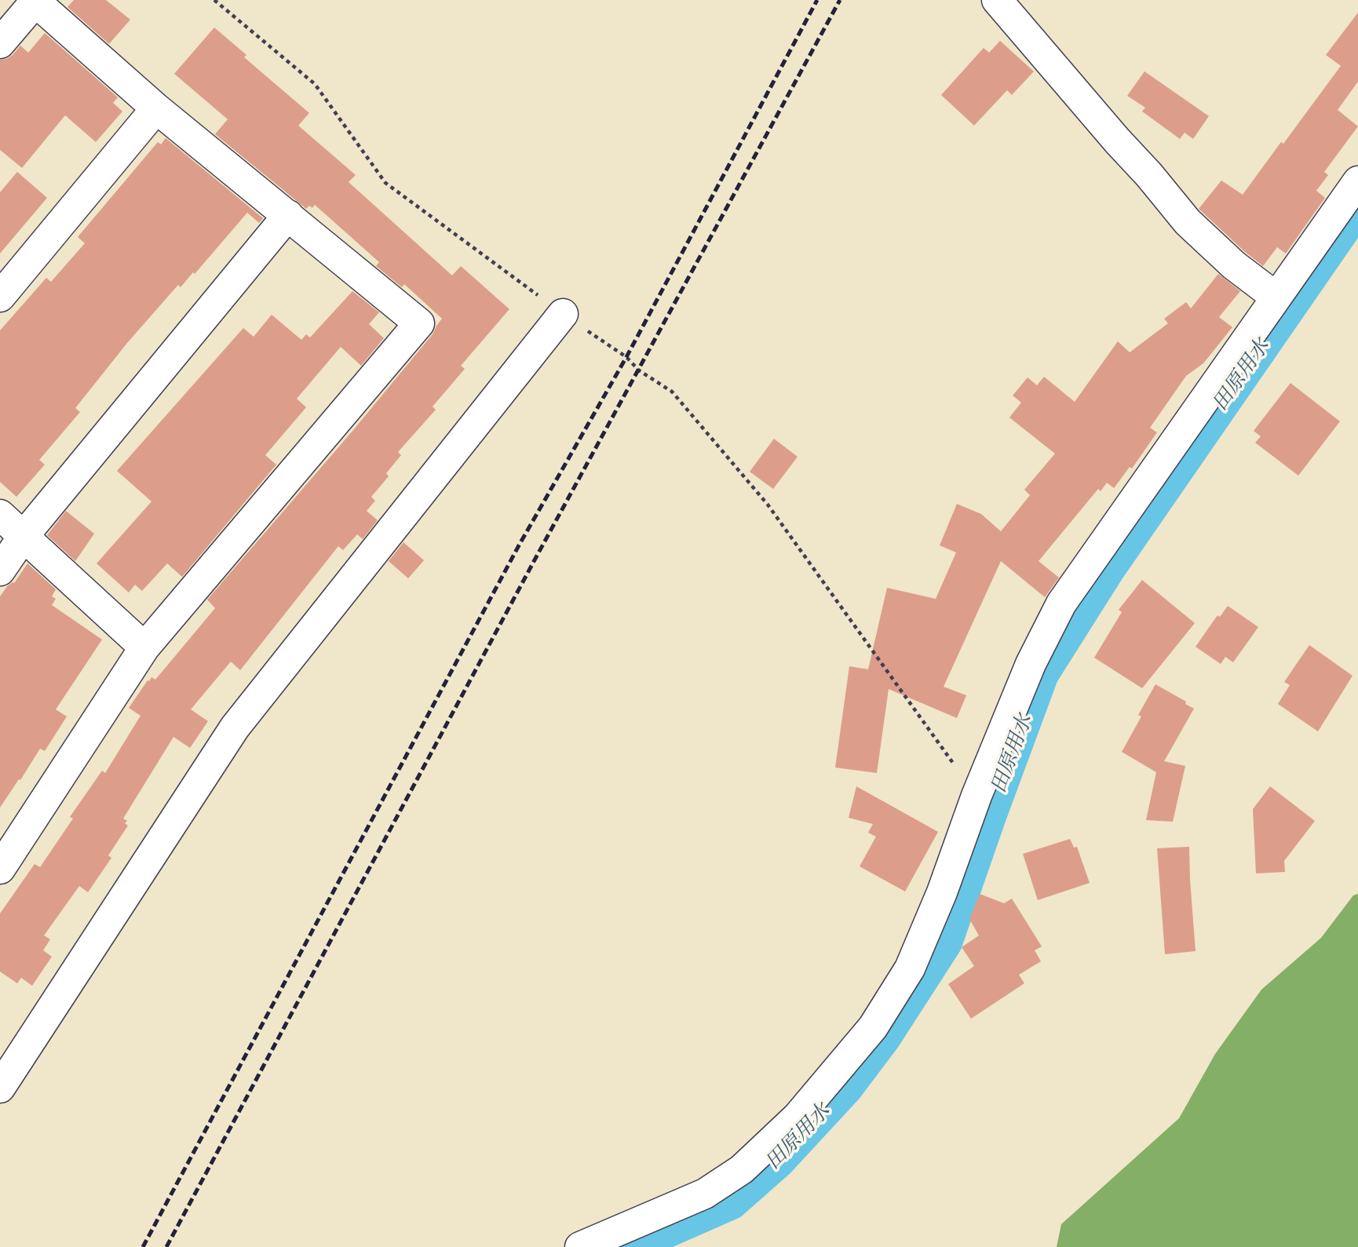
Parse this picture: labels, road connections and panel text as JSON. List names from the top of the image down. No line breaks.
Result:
{"water":["田原用水"]}
